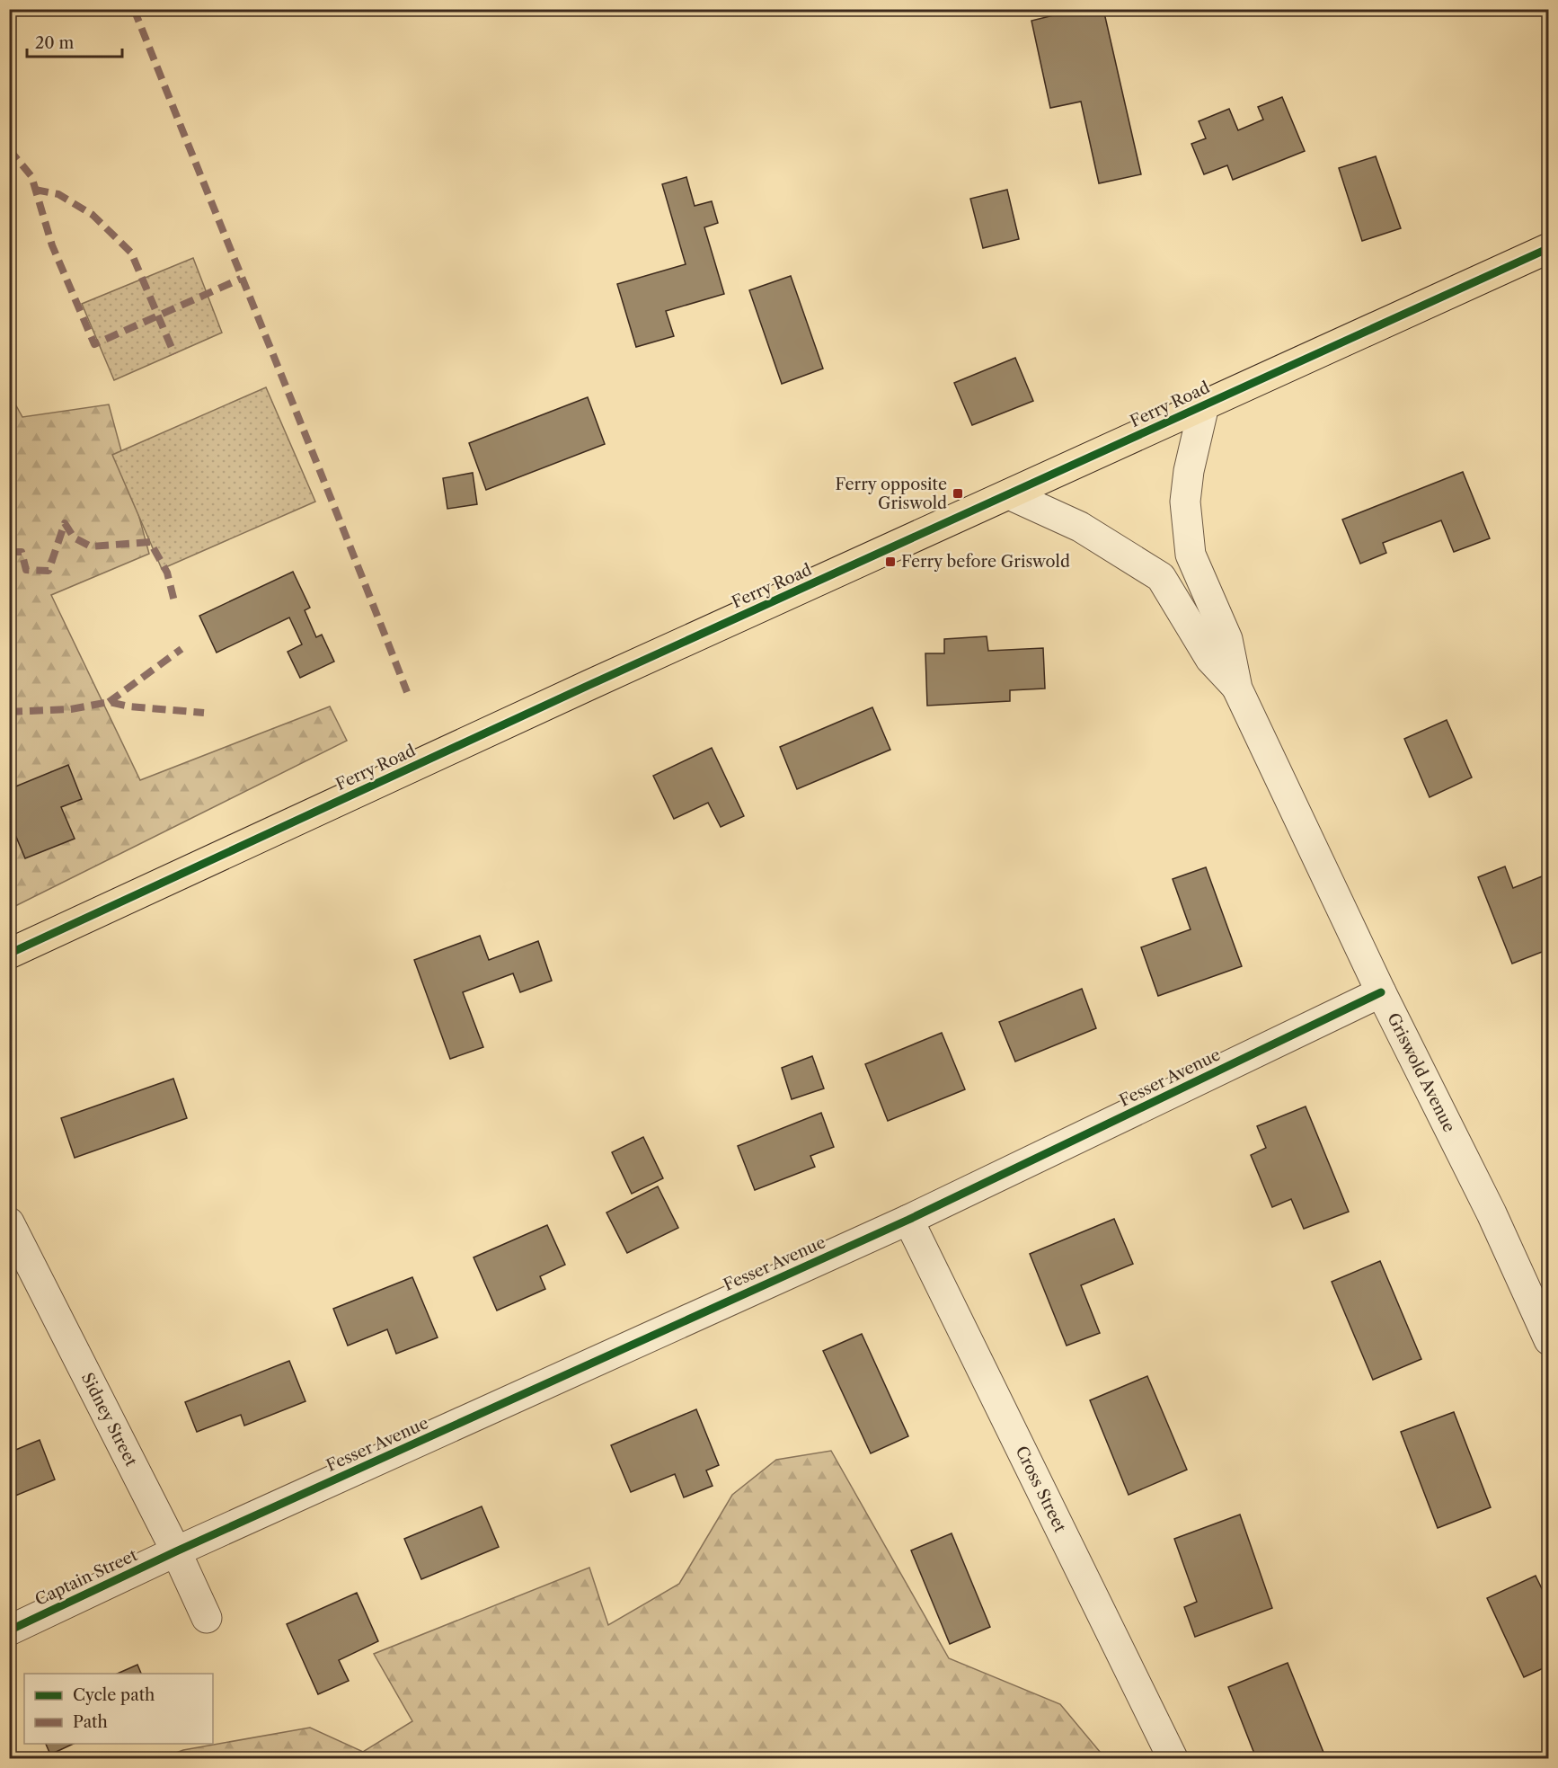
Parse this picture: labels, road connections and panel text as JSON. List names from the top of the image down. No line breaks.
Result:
{"streets":{"main road":["Ferry Road"],"street":["Griswold Avenue","Fesser Avenue","Sidney Street","Cross Street","Captain Street"]},"crossings":[["Griswold Avenue","Fesser Avenue"],["Fesser Avenue","Sidney Street"],["Fesser Avenue","Cross Street"],["Fesser Avenue","Captain Street"],["Sidney Street","Captain Street"]],"places":{"transit":["Ferry opposite Griswold","Ferry before Griswold"]},"legend":["Cycle path","Path"],"scale_bar":"20 m"}
